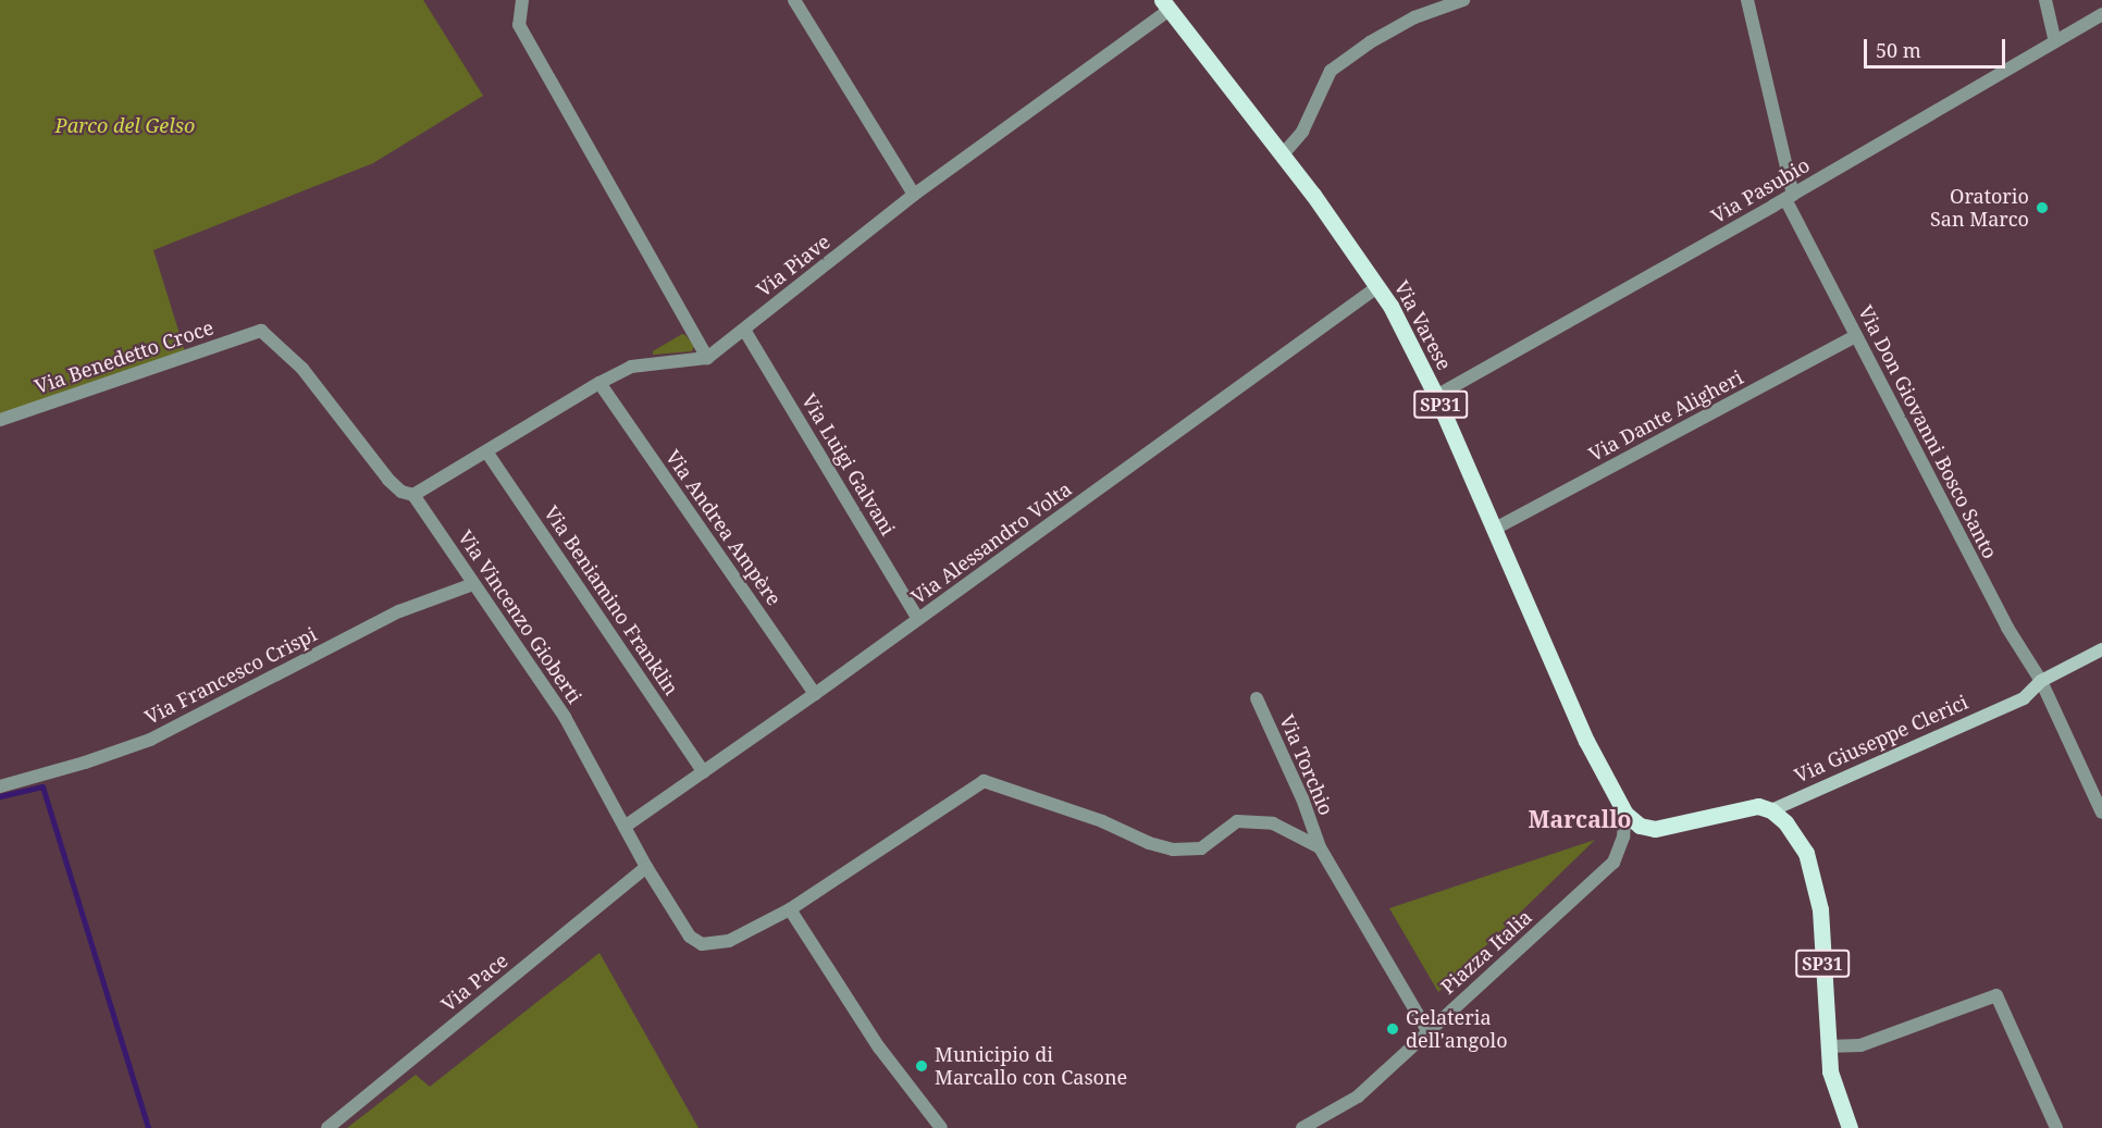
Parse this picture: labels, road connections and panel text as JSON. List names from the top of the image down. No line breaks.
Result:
{"streets":{"main road":["Via Varese","SP31","Via Giuseppe Clerici"],"street":["Via Pasubio","Via Piave","Via Benedetto Croce","Via Dante Aligheri","Via Don Giovanni Bosco Santo","Via Luigi Galvani","Via Andrea Ampère","Via Alessandro Volta","Via Beniamino Franklin","Via Vincenzo Gioberti","Via Francesco Crispi","Via Torchio","Piazza Italia","Via Pace"]},"crossings":[["Via Pasubio","Via Varese"],["Via Pasubio","Via Don Giovanni Bosco Santo"],["Via Piave","Via Varese"],["Via Piave","Via Luigi Galvani"],["Via Varese","Via Dante Aligheri"],["Via Varese","Via Alessandro Volta"],["Via Varese","Via Giuseppe Clerici"],["Via Varese","Piazza Italia"],["Via Benedetto Croce","Via Vincenzo Gioberti"],["SP31","Via Giuseppe Clerici"],["Via Dante Aligheri","Via Don Giovanni Bosco Santo"],["Via Don Giovanni Bosco Santo","Via Giuseppe Clerici"],["Via Luigi Galvani","Via Alessandro Volta"],["Via Andrea Ampère","Via Alessandro Volta"],["Via Alessandro Volta","Via Beniamino Franklin"],["Via Alessandro Volta","Via Vincenzo Gioberti"],["Via Vincenzo Gioberti","Via Francesco Crispi"],["Via Vincenzo Gioberti","Via Pace"],["Via Giuseppe Clerici","Piazza Italia"]],"districts":["Marcallo"],"parks":["Parco del Gelso"],"places":["Oratorio San Marco","Gelateria dell'angolo","Municipio di Marcallo con Casone"],"scale_bar":"50 m"}
